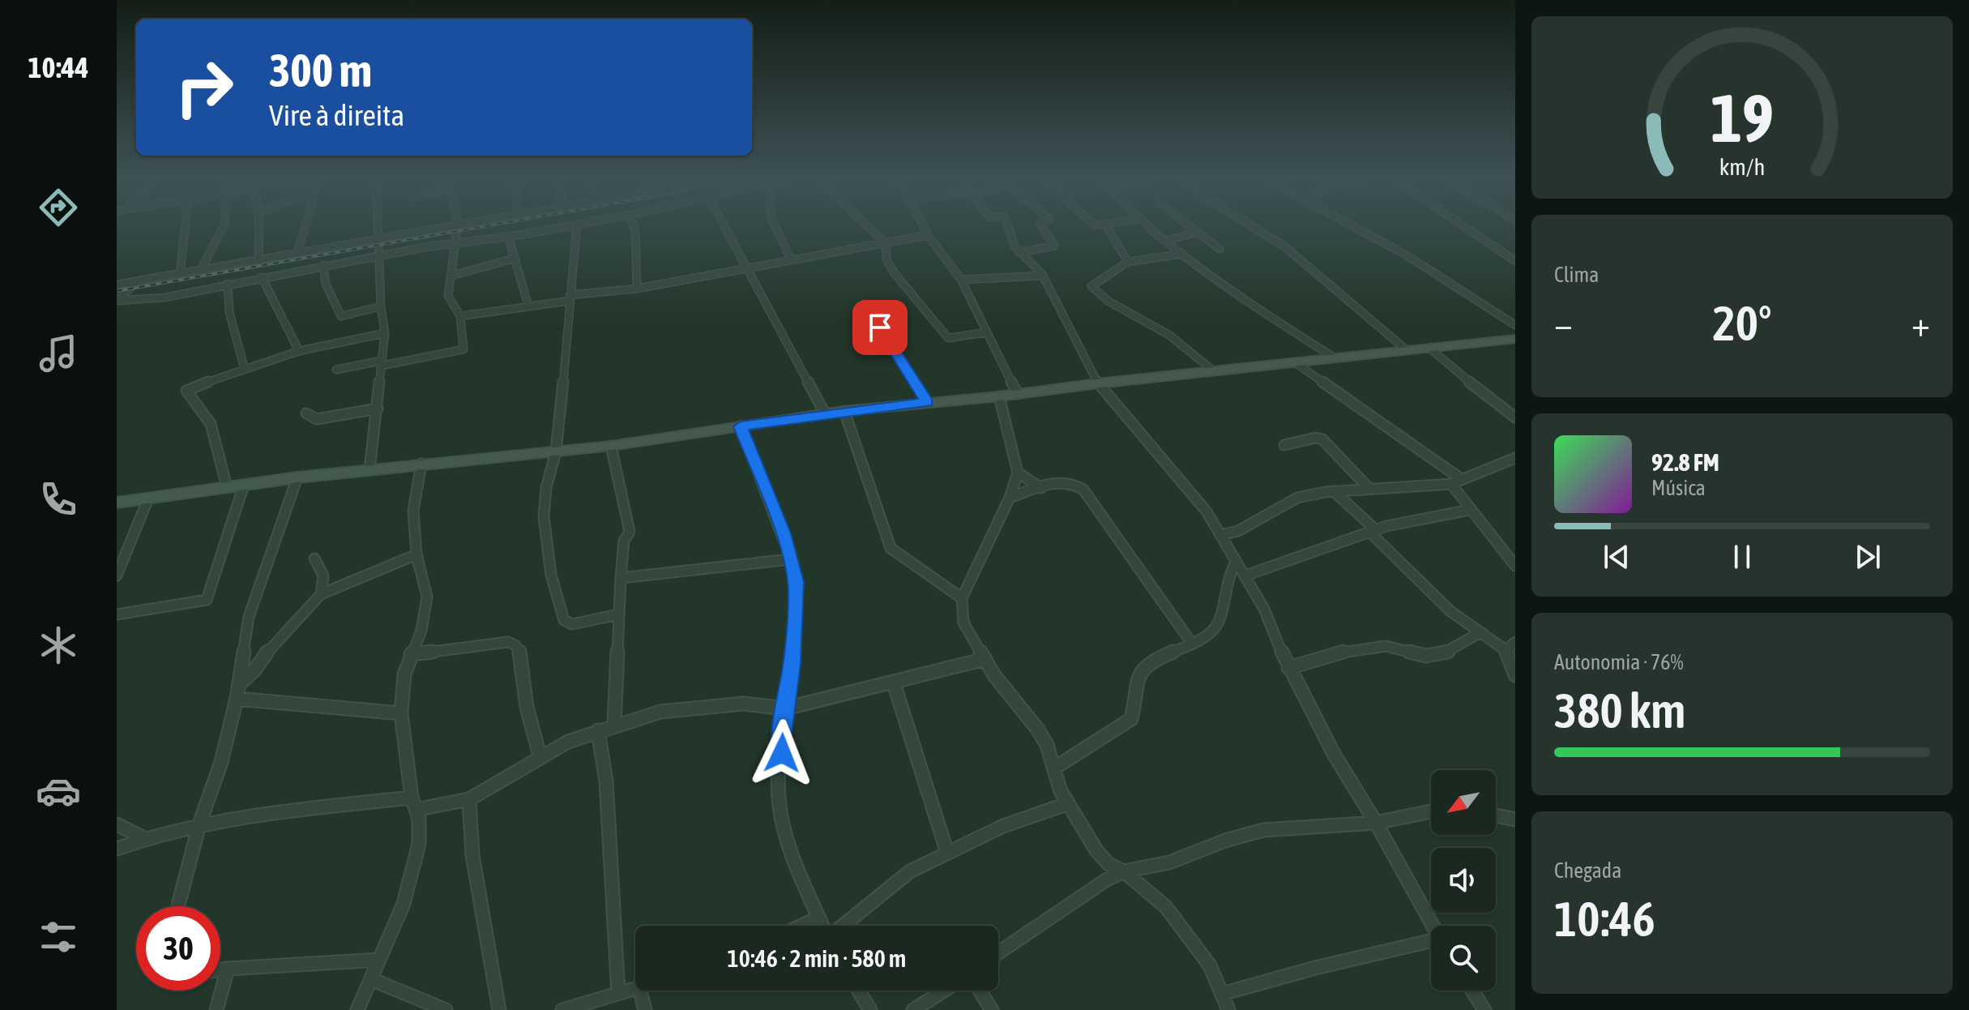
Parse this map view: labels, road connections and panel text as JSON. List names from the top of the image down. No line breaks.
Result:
{"north":"bottom left","page":{"tabs":"10:44","turn":["300 m","Vire à direita"],"tile":["Clima",["Autonomia · 76%","380 km"],["Chegada","10:46"]],"heat":["−","20°","+"],"song":["92.8 FM","Música"],"limit":"30","trip":"10:46 · 2 min · 580 m","gauge":["19","km/h"]}}
